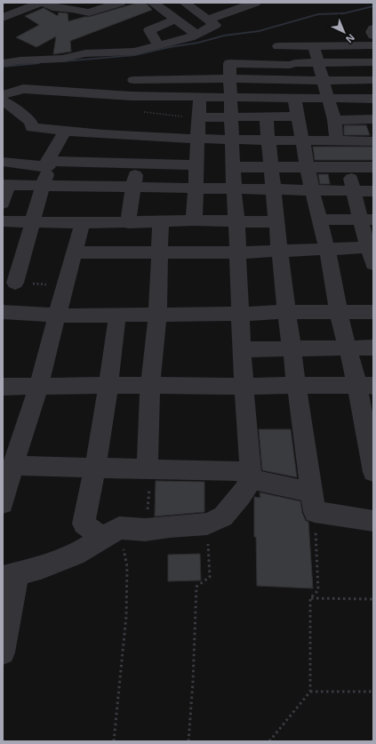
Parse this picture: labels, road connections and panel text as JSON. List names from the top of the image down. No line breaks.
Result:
{"north":"bottom right"}
